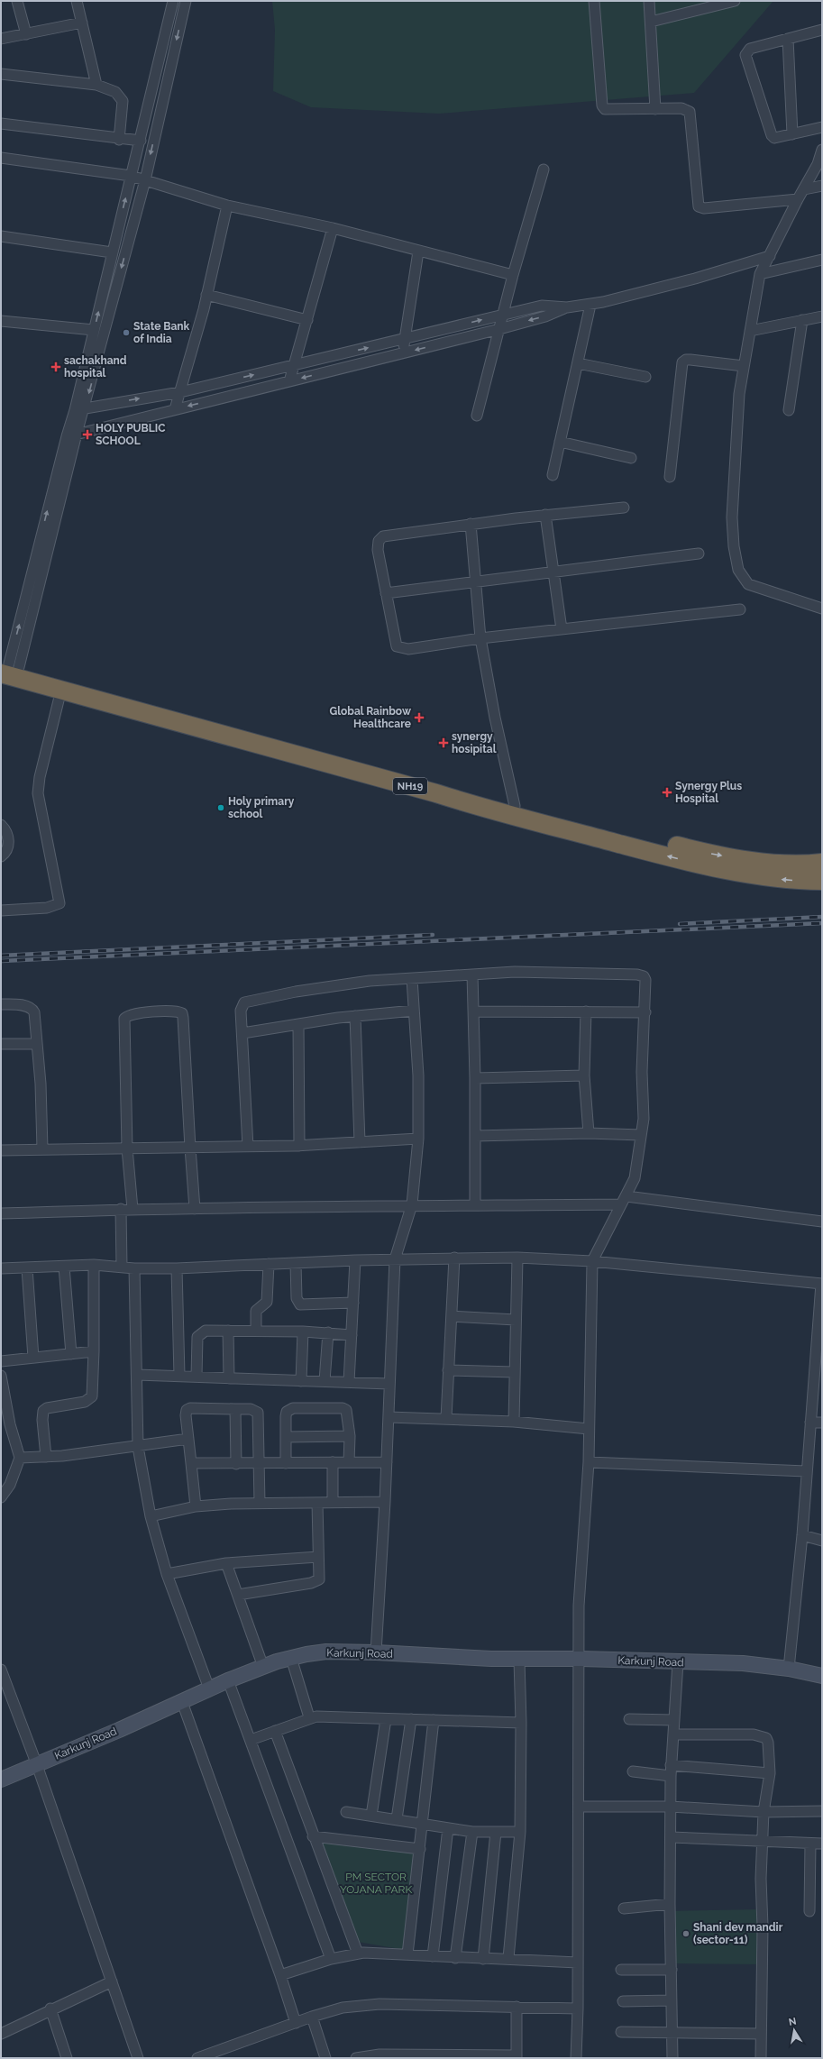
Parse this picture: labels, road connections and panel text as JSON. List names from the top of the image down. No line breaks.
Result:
{"streets":{"highway":["NH19"],"street":["Karkunj Road"]},"parks":["PM SECTOR YOJANA PARK"],"places":{"other":["State Bank of India","Holy primary school","Shani dev mandir (sector-11)"],"health":["sachakhand hospital","HOLY PUBLIC SCHOOL","Global Rainbow Healthcare","synergy hosipital","Synergy Plus Hospital"]},"north":"top"}
